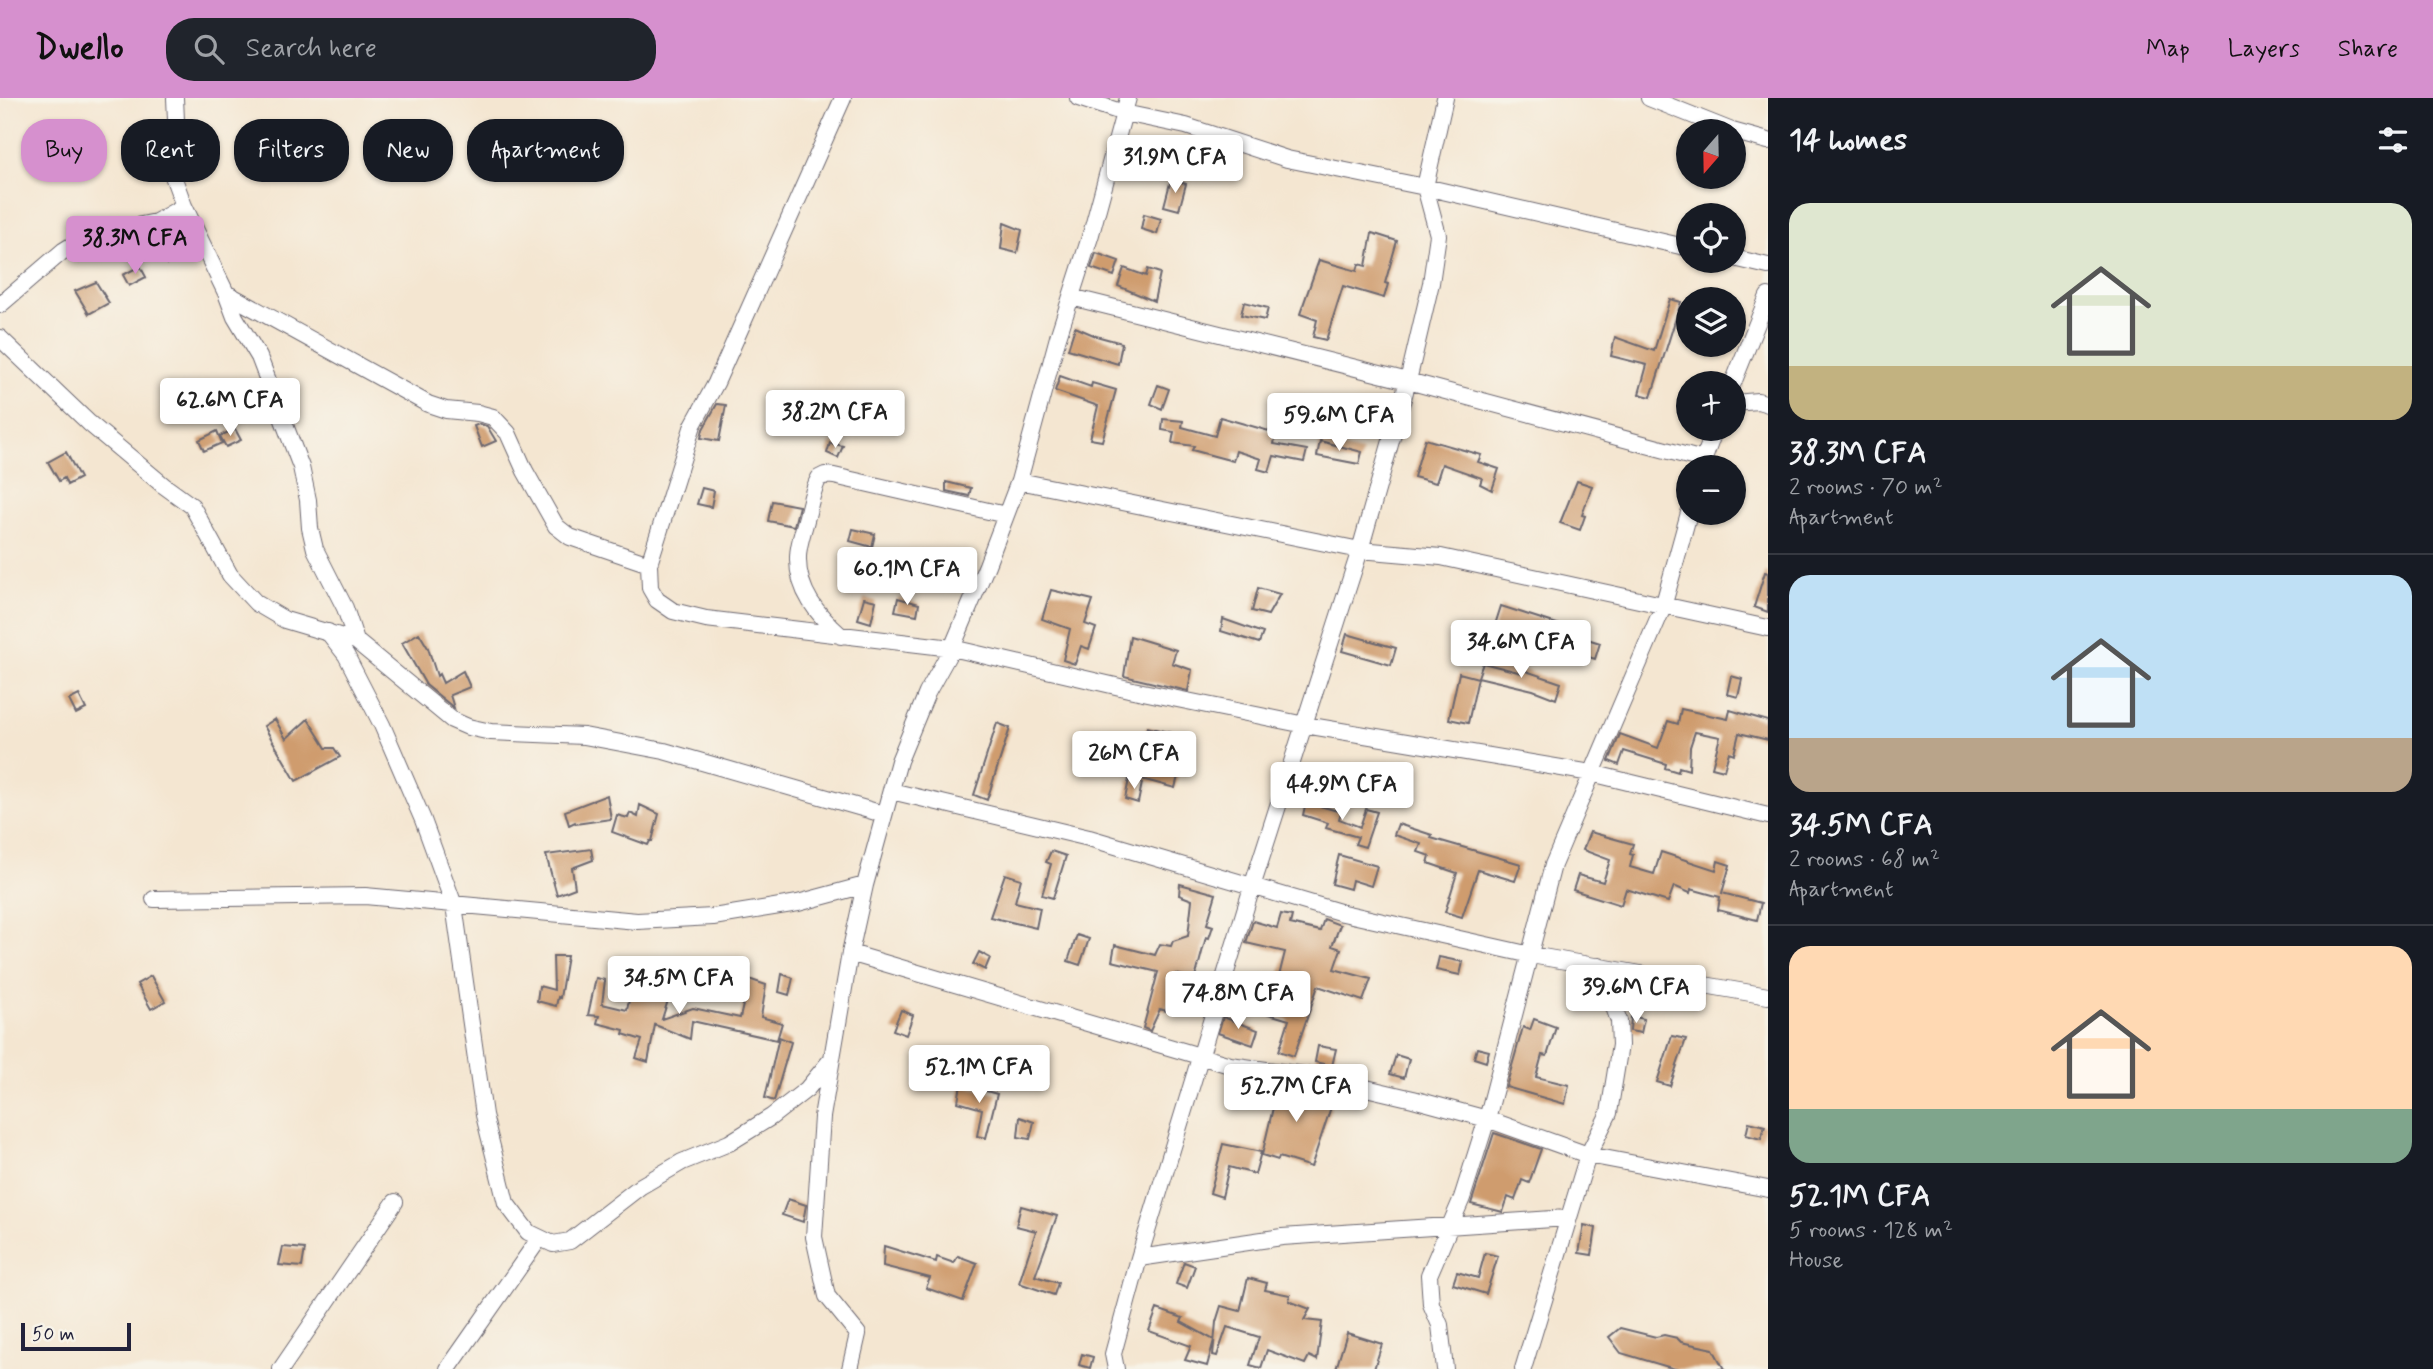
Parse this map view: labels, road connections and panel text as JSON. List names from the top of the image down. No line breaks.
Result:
{"scale_bar":"50 m","north":"bottom","page":{"header":"Dwello","search":"Search here","nav":["Map","Layers","Share"],"heading":"14 homes","map_buttons":["+","−"],"chip":["Buy","Rent","Filters","New","Apartment"],"price":["31.9M CFA","38.3M CFA","62.6M CFA","38.2M CFA","59.6M CFA","60.1M CFA","34.6M CFA","26M CFA","44.9M CFA","34.5M CFA","39.6M CFA","74.8M CFA","52.1M CFA","52.7M CFA"],"list":[{"name":"38.3M CFA","note":"2 rooms · 70 m² · Apartment"},{"name":"34.5M CFA","note":"2 rooms · 68 m² · Apartment"},{"name":"52.1M CFA","note":"5 rooms · 128 m² · House"}],"scale":"50 m"}}
